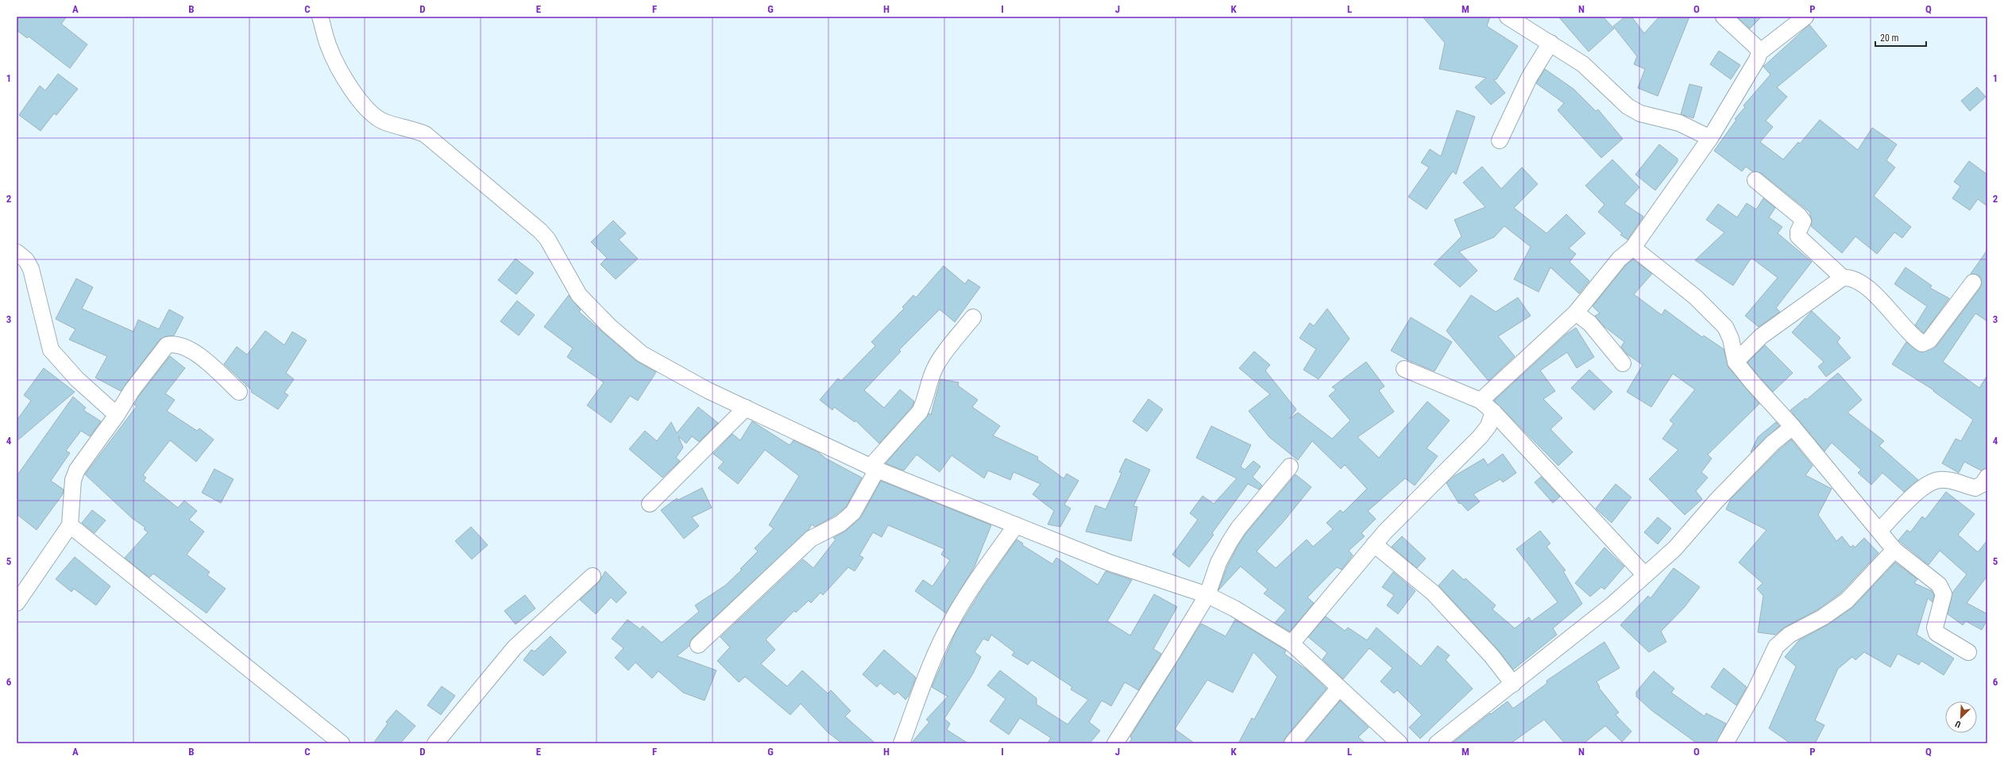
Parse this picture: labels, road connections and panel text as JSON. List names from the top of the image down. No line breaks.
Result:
{"scale_bar":"20 m","north":"bottom left","grid":{"columns":["A","B","C","D","E","F","G","H","I","J","K","L","M","N","O","P","Q"],"rows":["1","2","3","4","5","6"]}}
